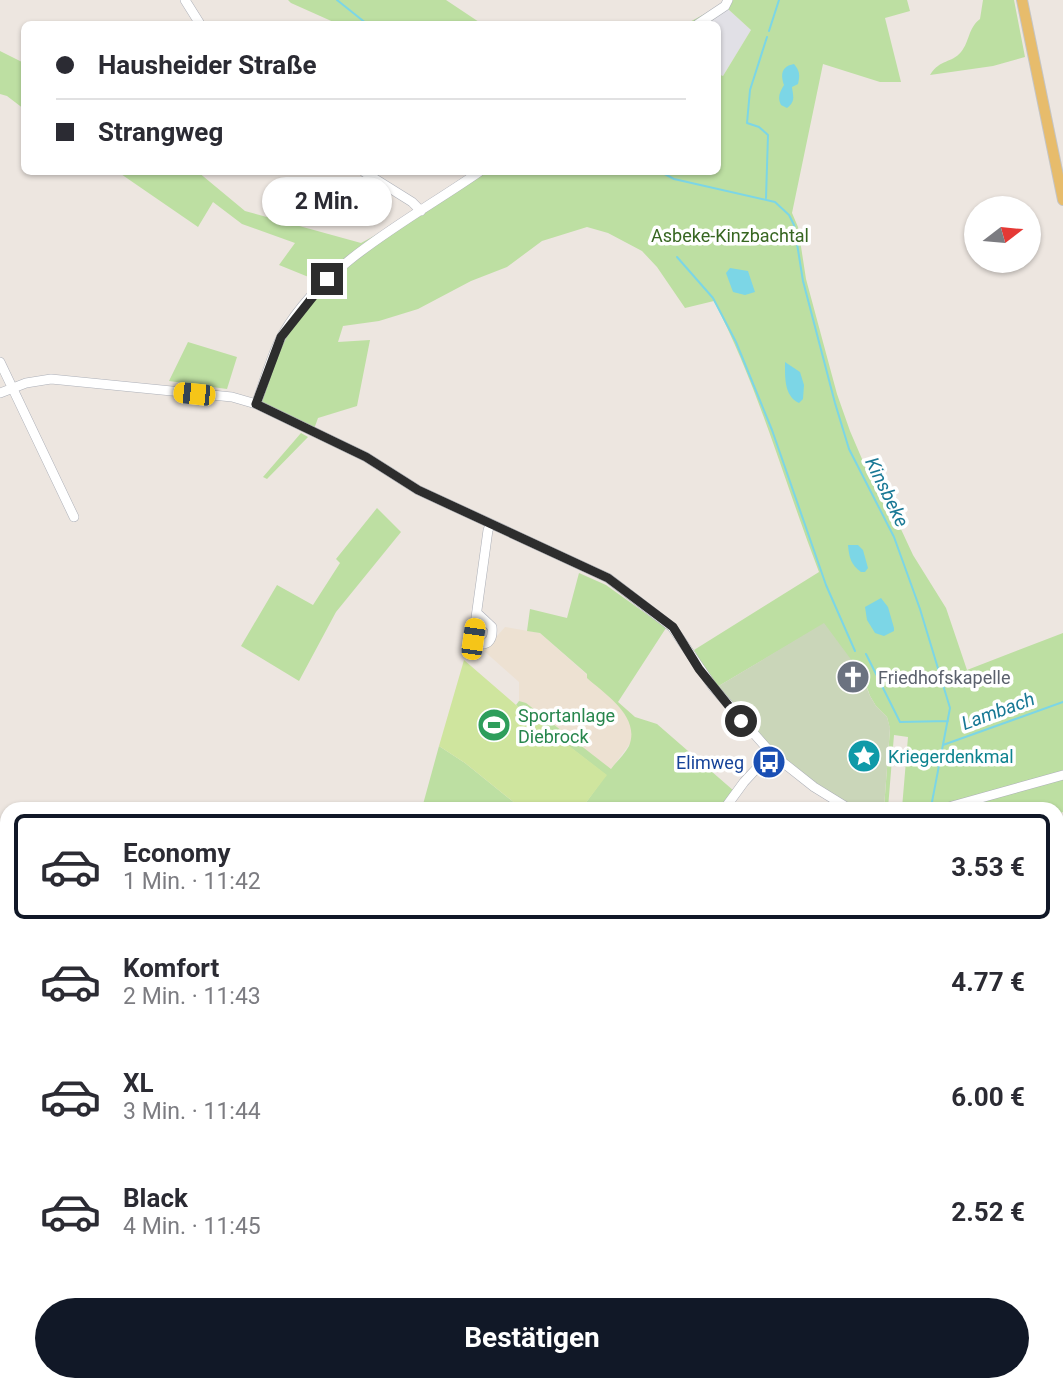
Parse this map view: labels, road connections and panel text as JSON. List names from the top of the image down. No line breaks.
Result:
{"water":["Kinsbeke","Lambach"],"parks":["Asbeke-Kinzbachtal"],"places":{"church":["Friedhofskapelle"],"sports":["Sportanlage Diebrock"],"place":["Kriegerdenkmal"],"bus stop":["Elimweg"]},"north":"right","page":{"banner":["Hausheider Straße","Strangweg"],"bubble":"2 Min.","list":[{"name":"Economy","note":"1 Min. · 11:42","value":"3.53 €"},{"name":"Komfort","note":"2 Min. · 11:43","value":"4.77 €"},{"name":"XL","note":"3 Min. · 11:44","value":"6.00 €"},{"name":"Black","note":"4 Min. · 11:45","value":"2.52 €"}],"buttons":"Bestätigen"}}
